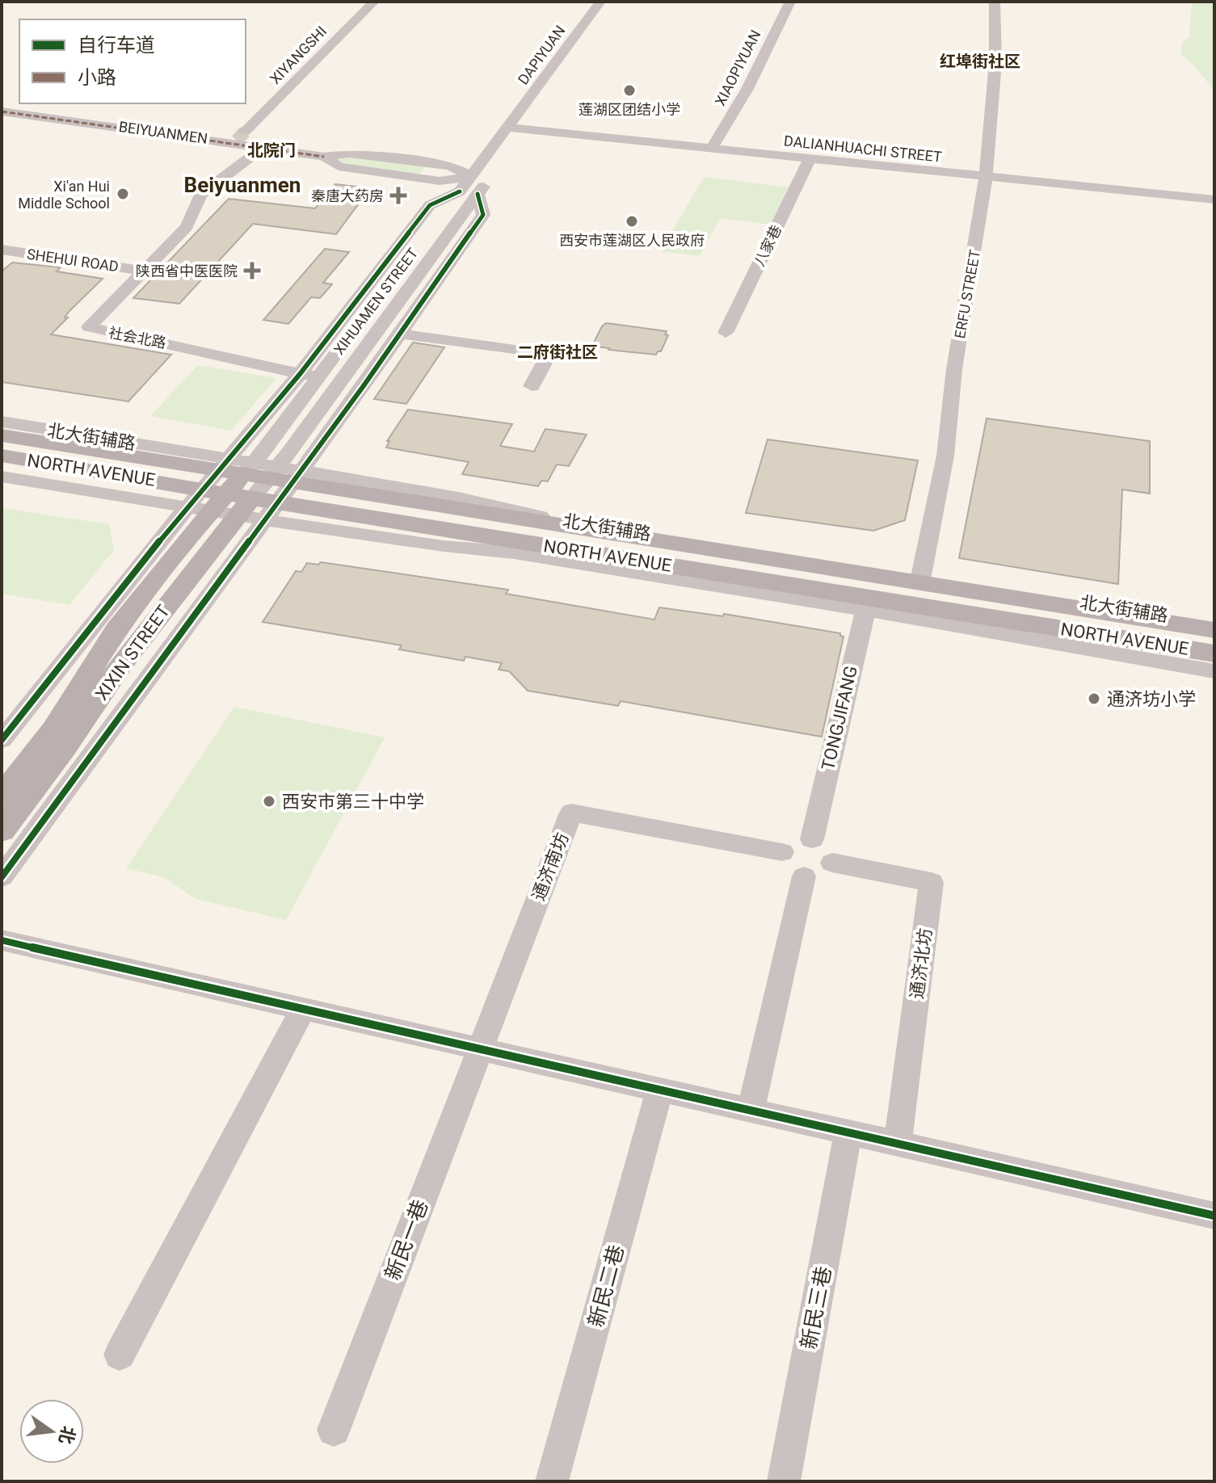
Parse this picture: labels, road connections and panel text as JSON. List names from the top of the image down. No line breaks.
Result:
{"streets":{"main road":["NORTH AVENUE","XIXIN STREET"],"street":["XIYANGSHI","DAPIYUAN","XIAOPIYUAN","BEIYUANMEN","DALIANHUACHI STREET","八家巷","SHEHUI ROAD","ERFU STREET","XIHUAMEN STREET","社会北路","北大街辅路","TONGJIFANG","通济南坊","通济北坊","新民一巷","新民二巷","新民三巷"]},"crossings":[["XIYANGSHI","BEIYUANMEN"],["DAPIYUAN","DALIANHUACHI STREET"],["DAPIYUAN","XIHUAMEN STREET"],["XIAOPIYUAN","DALIANHUACHI STREET"],["BEIYUANMEN","XIHUAMEN STREET"],["BEIYUANMEN","社会北路"],["DALIANHUACHI STREET","八家巷"],["DALIANHUACHI STREET","ERFU STREET"],["DALIANHUACHI STREET","XIHUAMEN STREET"],["SHEHUI ROAD","社会北路"],["ERFU STREET","北大街辅路"],["ERFU STREET","NORTH AVENUE"],["XIHUAMEN STREET","北大街辅路"],["XIHUAMEN STREET","NORTH AVENUE"],["XIHUAMEN STREET","XIXIN STREET"],["北大街辅路","NORTH AVENUE"],["北大街辅路","XIXIN STREET"],["NORTH AVENUE","XIXIN STREET"],["NORTH AVENUE","TONGJIFANG"],["TONGJIFANG","通济南坊"],["TONGJIFANG","通济北坊"],["通济南坊","通济北坊"],["通济南坊","新民一巷"]],"districts":["红埠街社区","北院门","Beiyuanmen","二府街社区"],"places":{"other":["莲湖区团结小学","Xi'an Hui Middle School","西安市莲湖区人民政府","通济坊小学","西安市第三十中学"],"health":["秦唐大药房","陕西省中医医院"]},"legend":["自行车道","小路"],"north":"right"}
